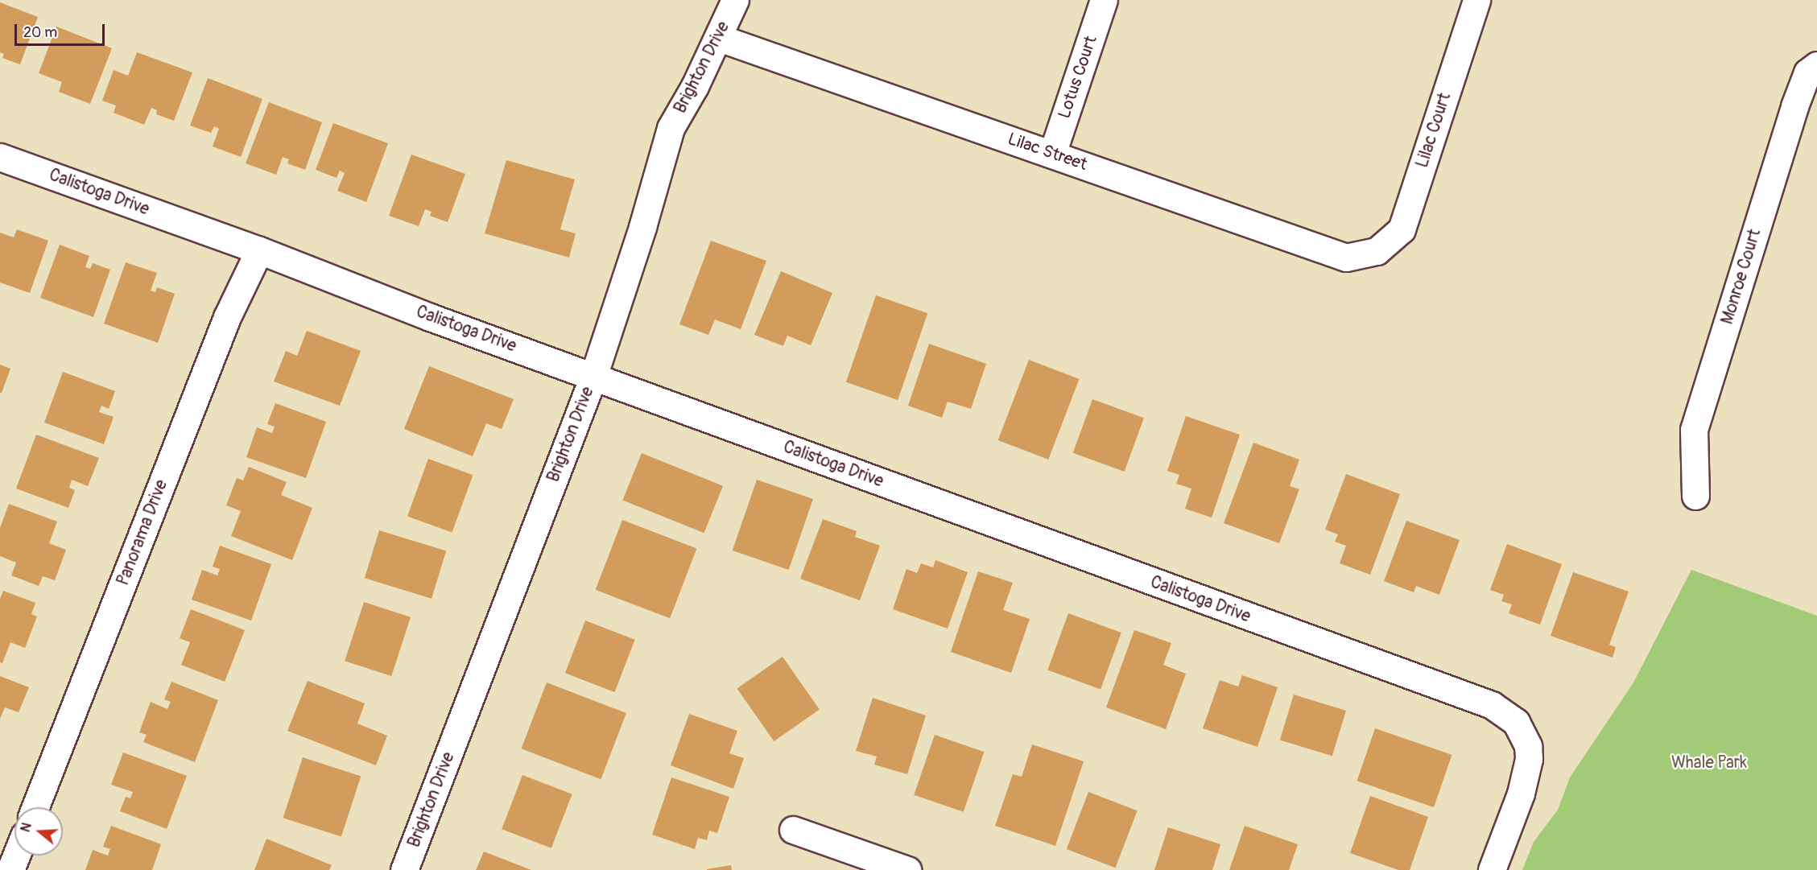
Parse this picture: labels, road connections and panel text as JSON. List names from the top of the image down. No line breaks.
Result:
{"streets":{"street":["Brighton Drive","Lotus Court","Lilac Court","Lilac Street","Calistoga Drive","Monroe Court","Panorama Drive"]},"crossings":[["Brighton Drive","Lilac Street"],["Brighton Drive","Calistoga Drive"],["Lotus Court","Lilac Street"],["Lilac Court","Lilac Street"],["Calistoga Drive","Panorama Drive"]],"parks":["Whale Park"],"scale_bar":"20 m","north":"left"}
